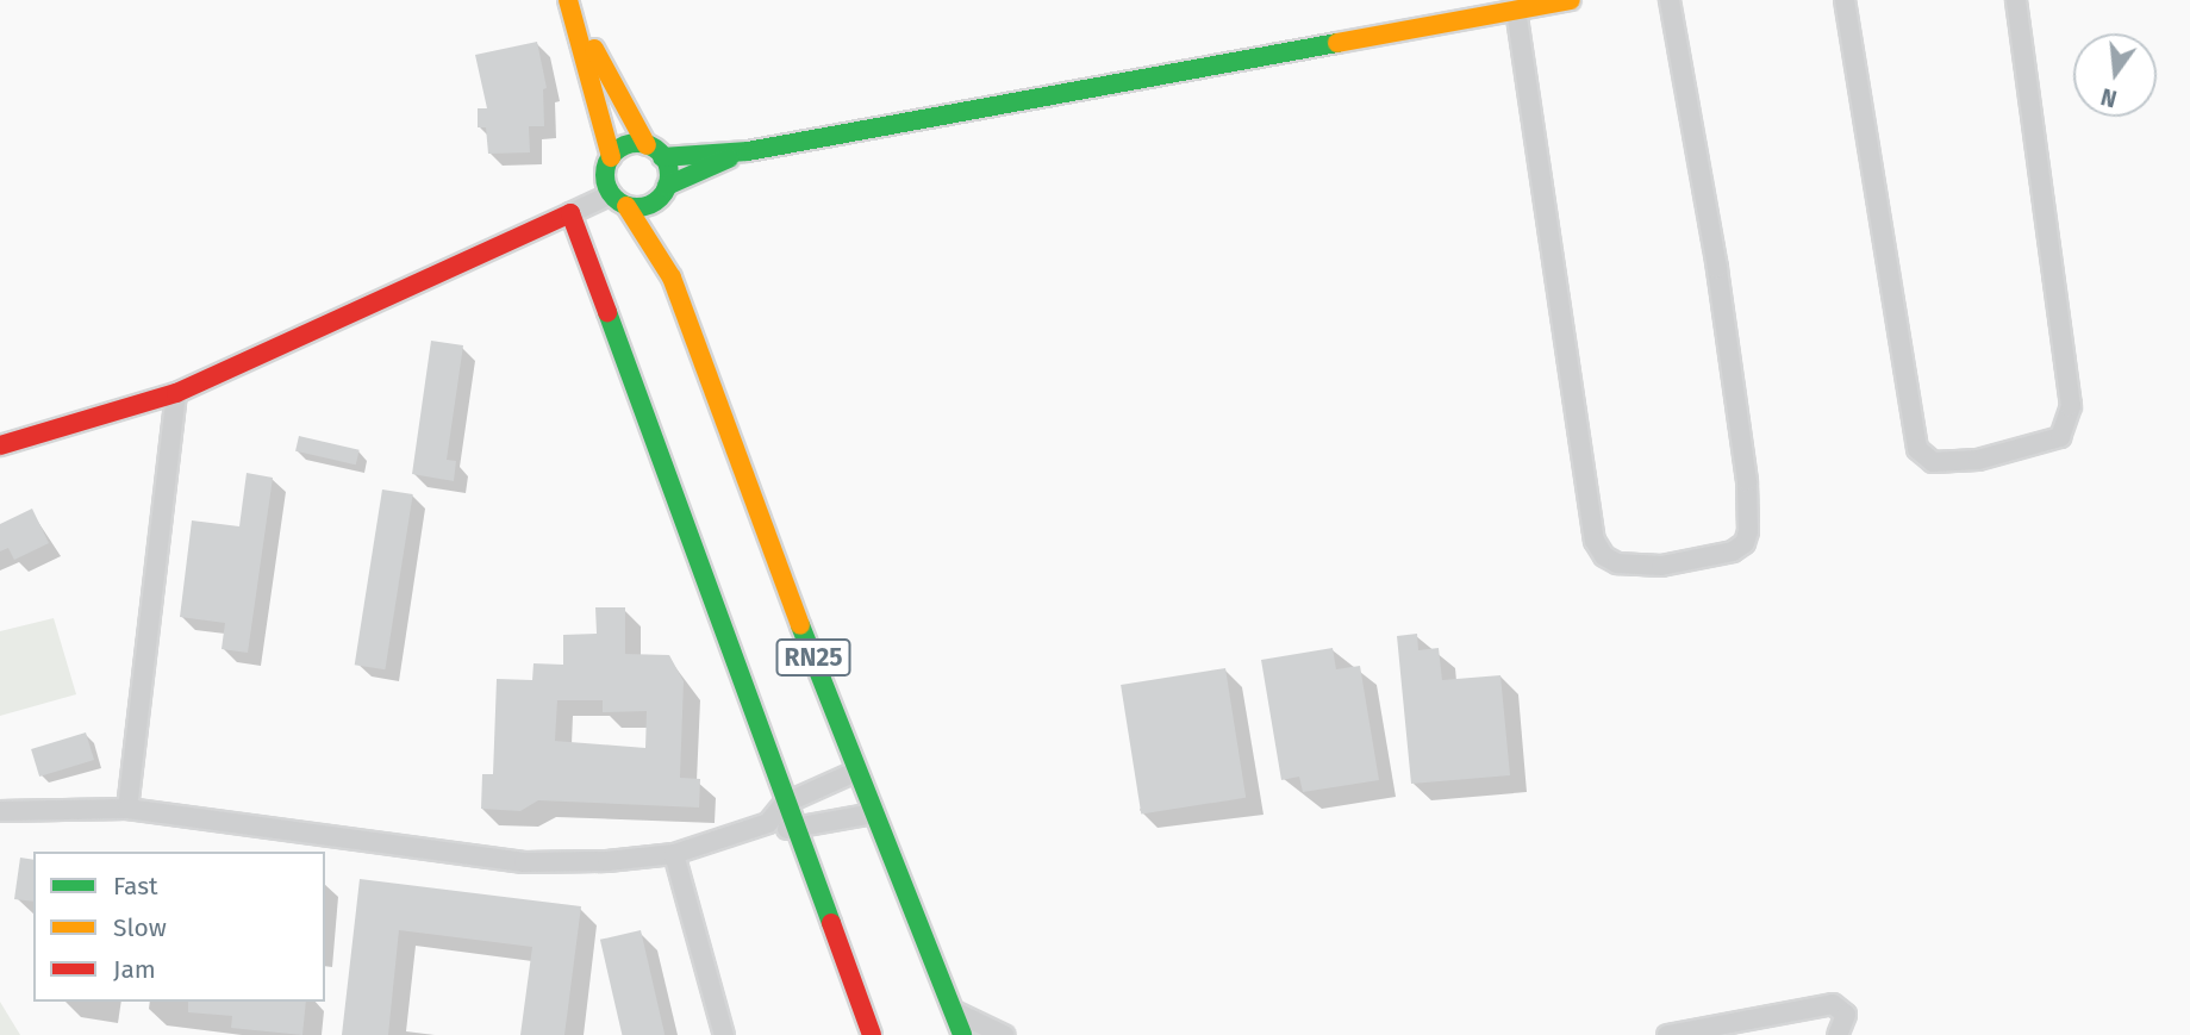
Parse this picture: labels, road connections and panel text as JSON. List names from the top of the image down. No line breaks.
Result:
{"streets":{"street":["RN25"]},"legend":["Fast","Slow","Jam"],"north":"bottom"}
